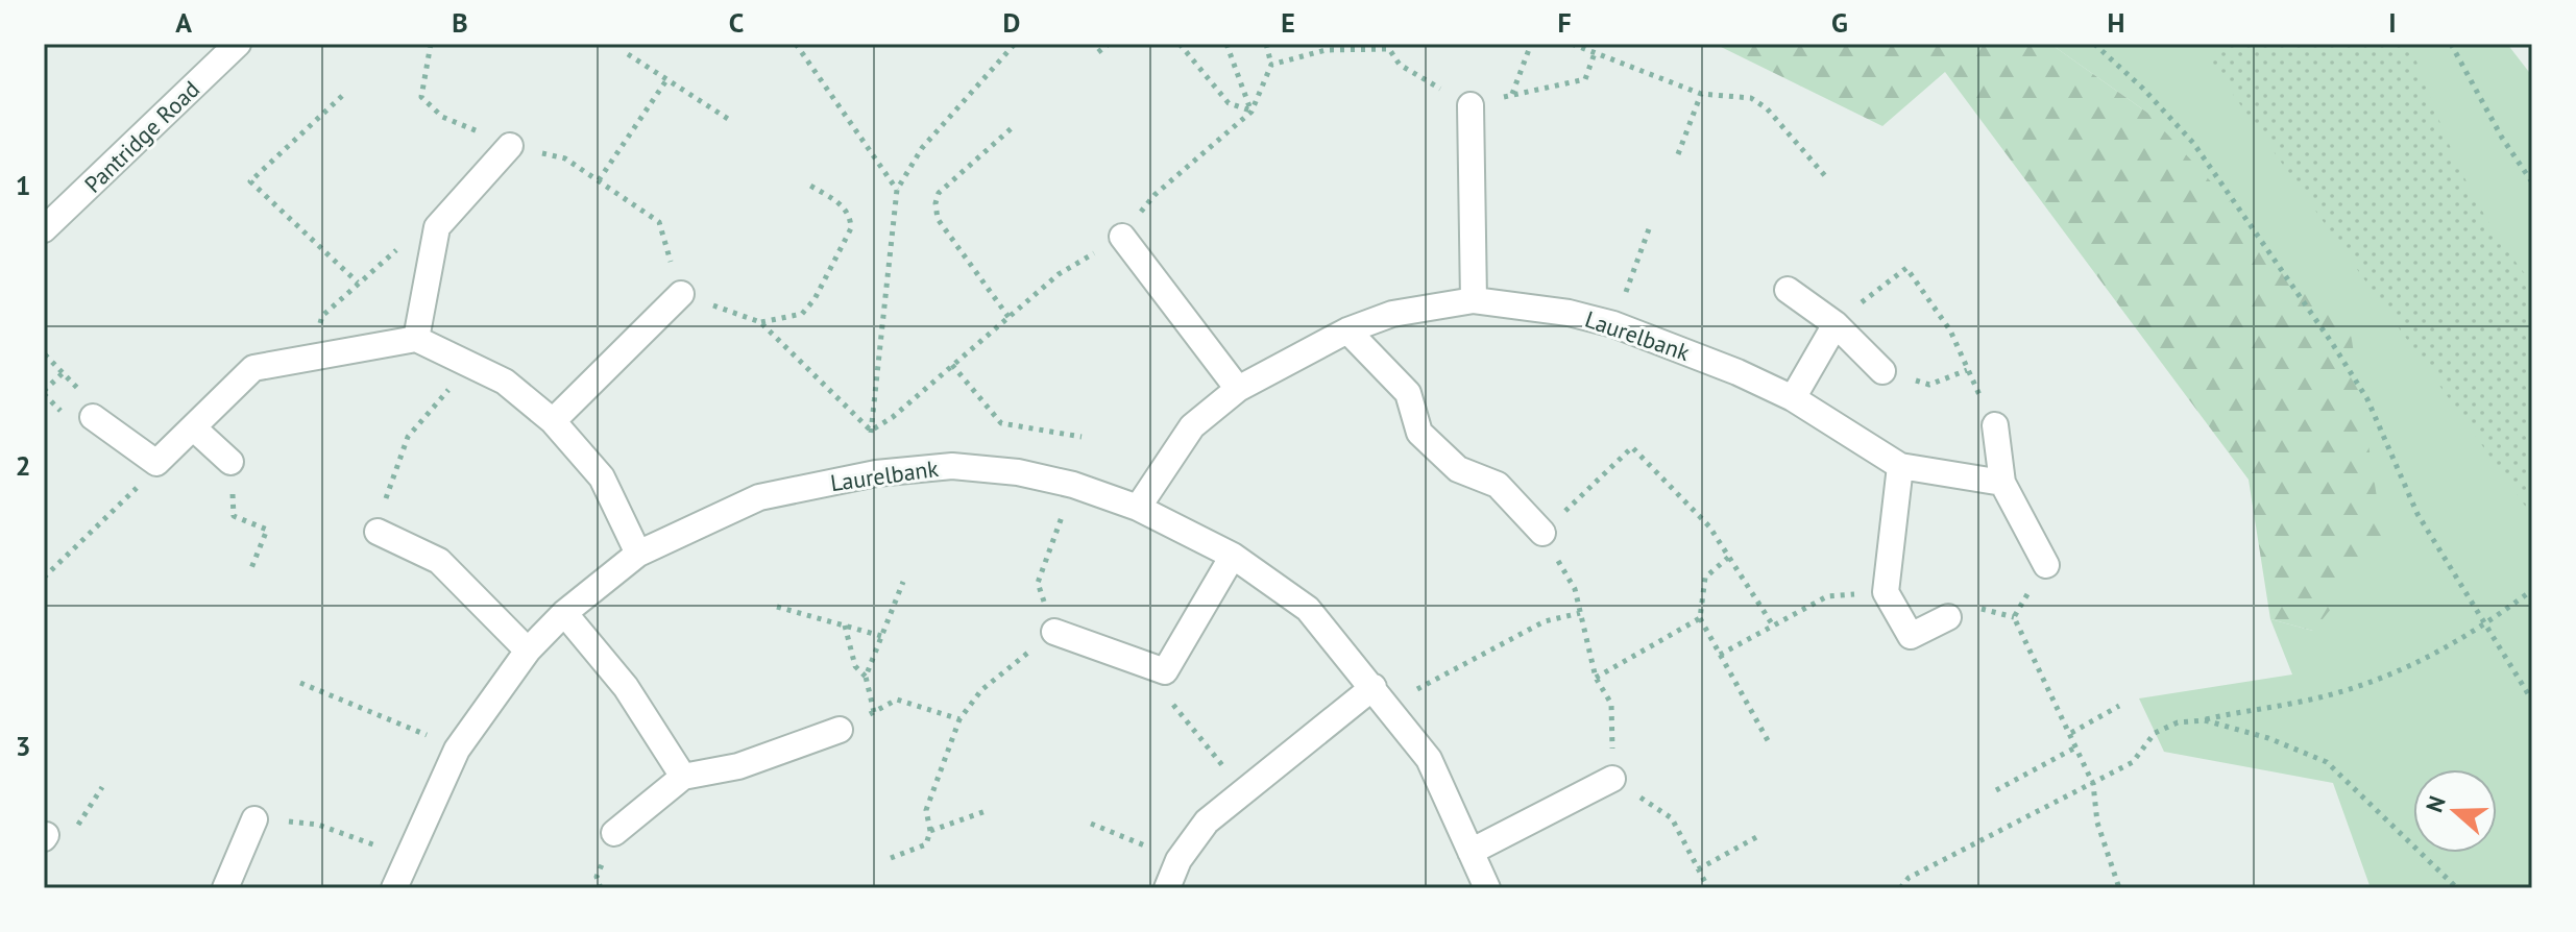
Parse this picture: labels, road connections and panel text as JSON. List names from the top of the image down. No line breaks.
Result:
{"streets":{"street":["Pantridge Road","Laurelbank"]},"north":"left","grid":{"columns":["A","B","C","D","E","F","G","H","I"],"rows":["1","2","3"]}}
